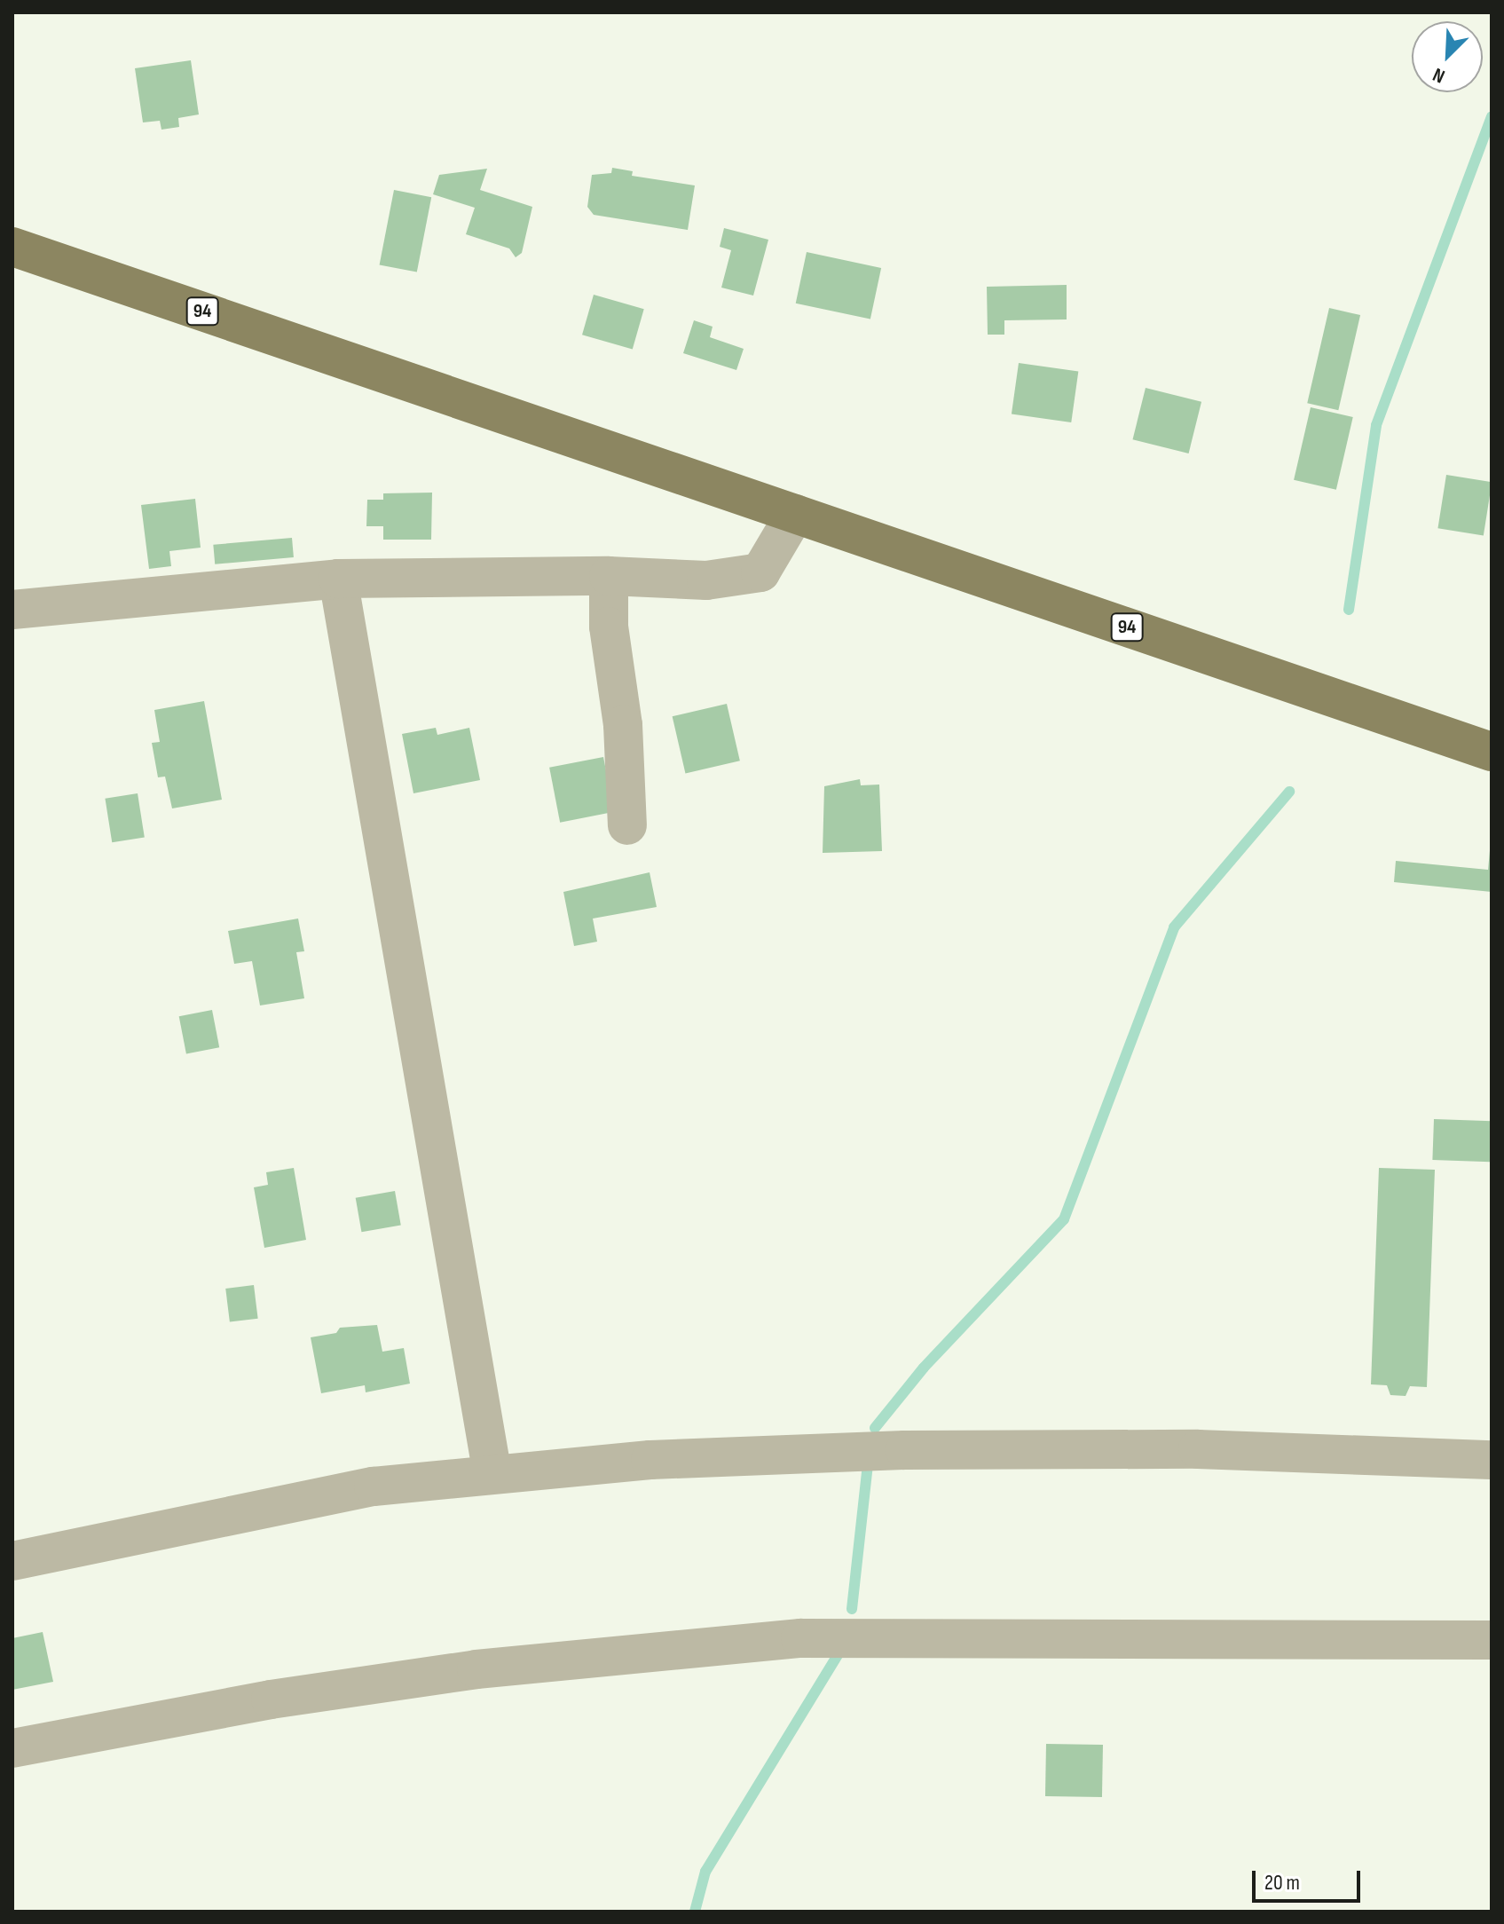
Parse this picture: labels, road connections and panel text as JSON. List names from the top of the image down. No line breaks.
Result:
{"streets":{"main road":["94"]},"scale_bar":"20 m","north":"bottom left"}
